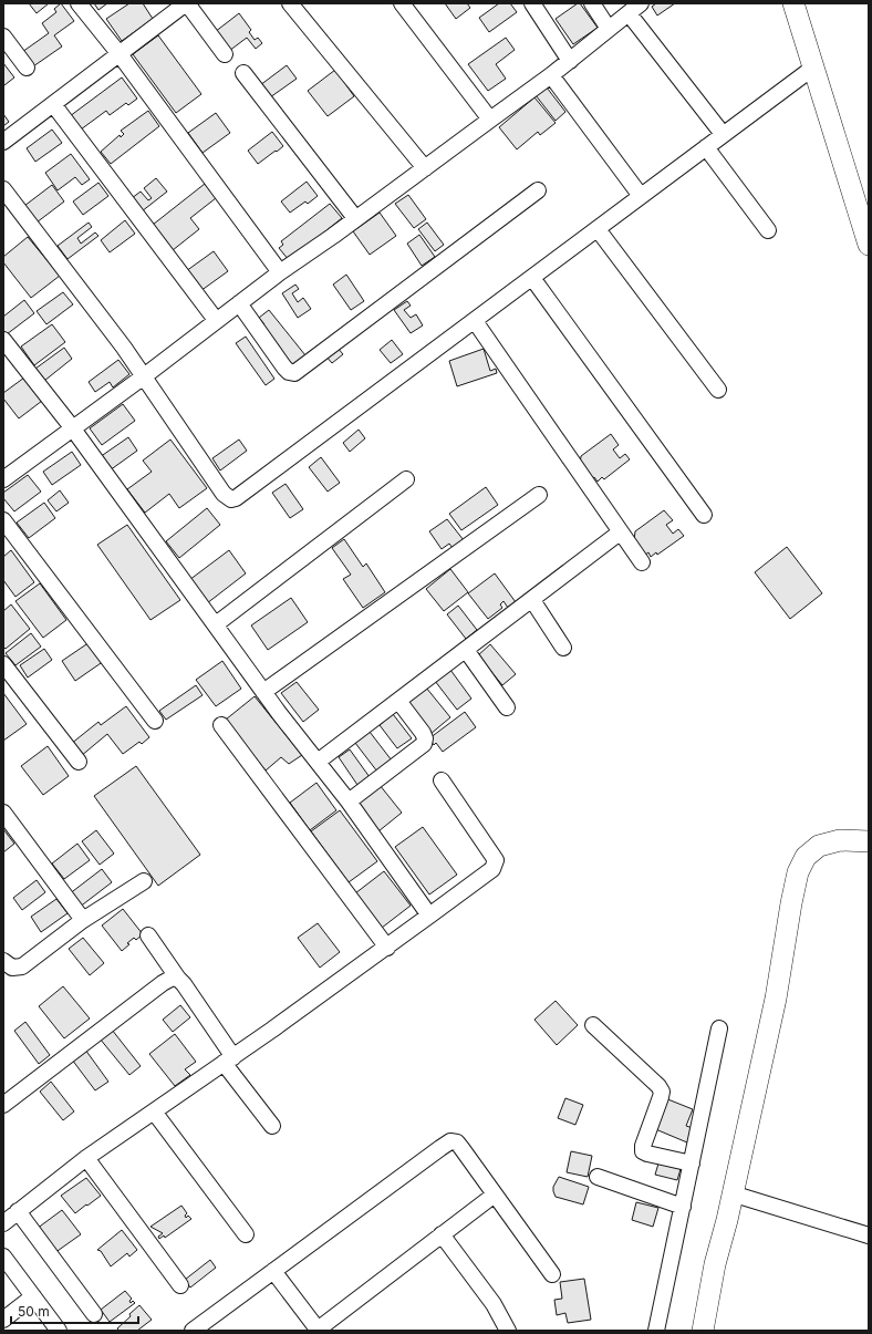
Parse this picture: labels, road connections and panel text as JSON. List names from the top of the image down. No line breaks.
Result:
{"scale_bar":"50 m"}
